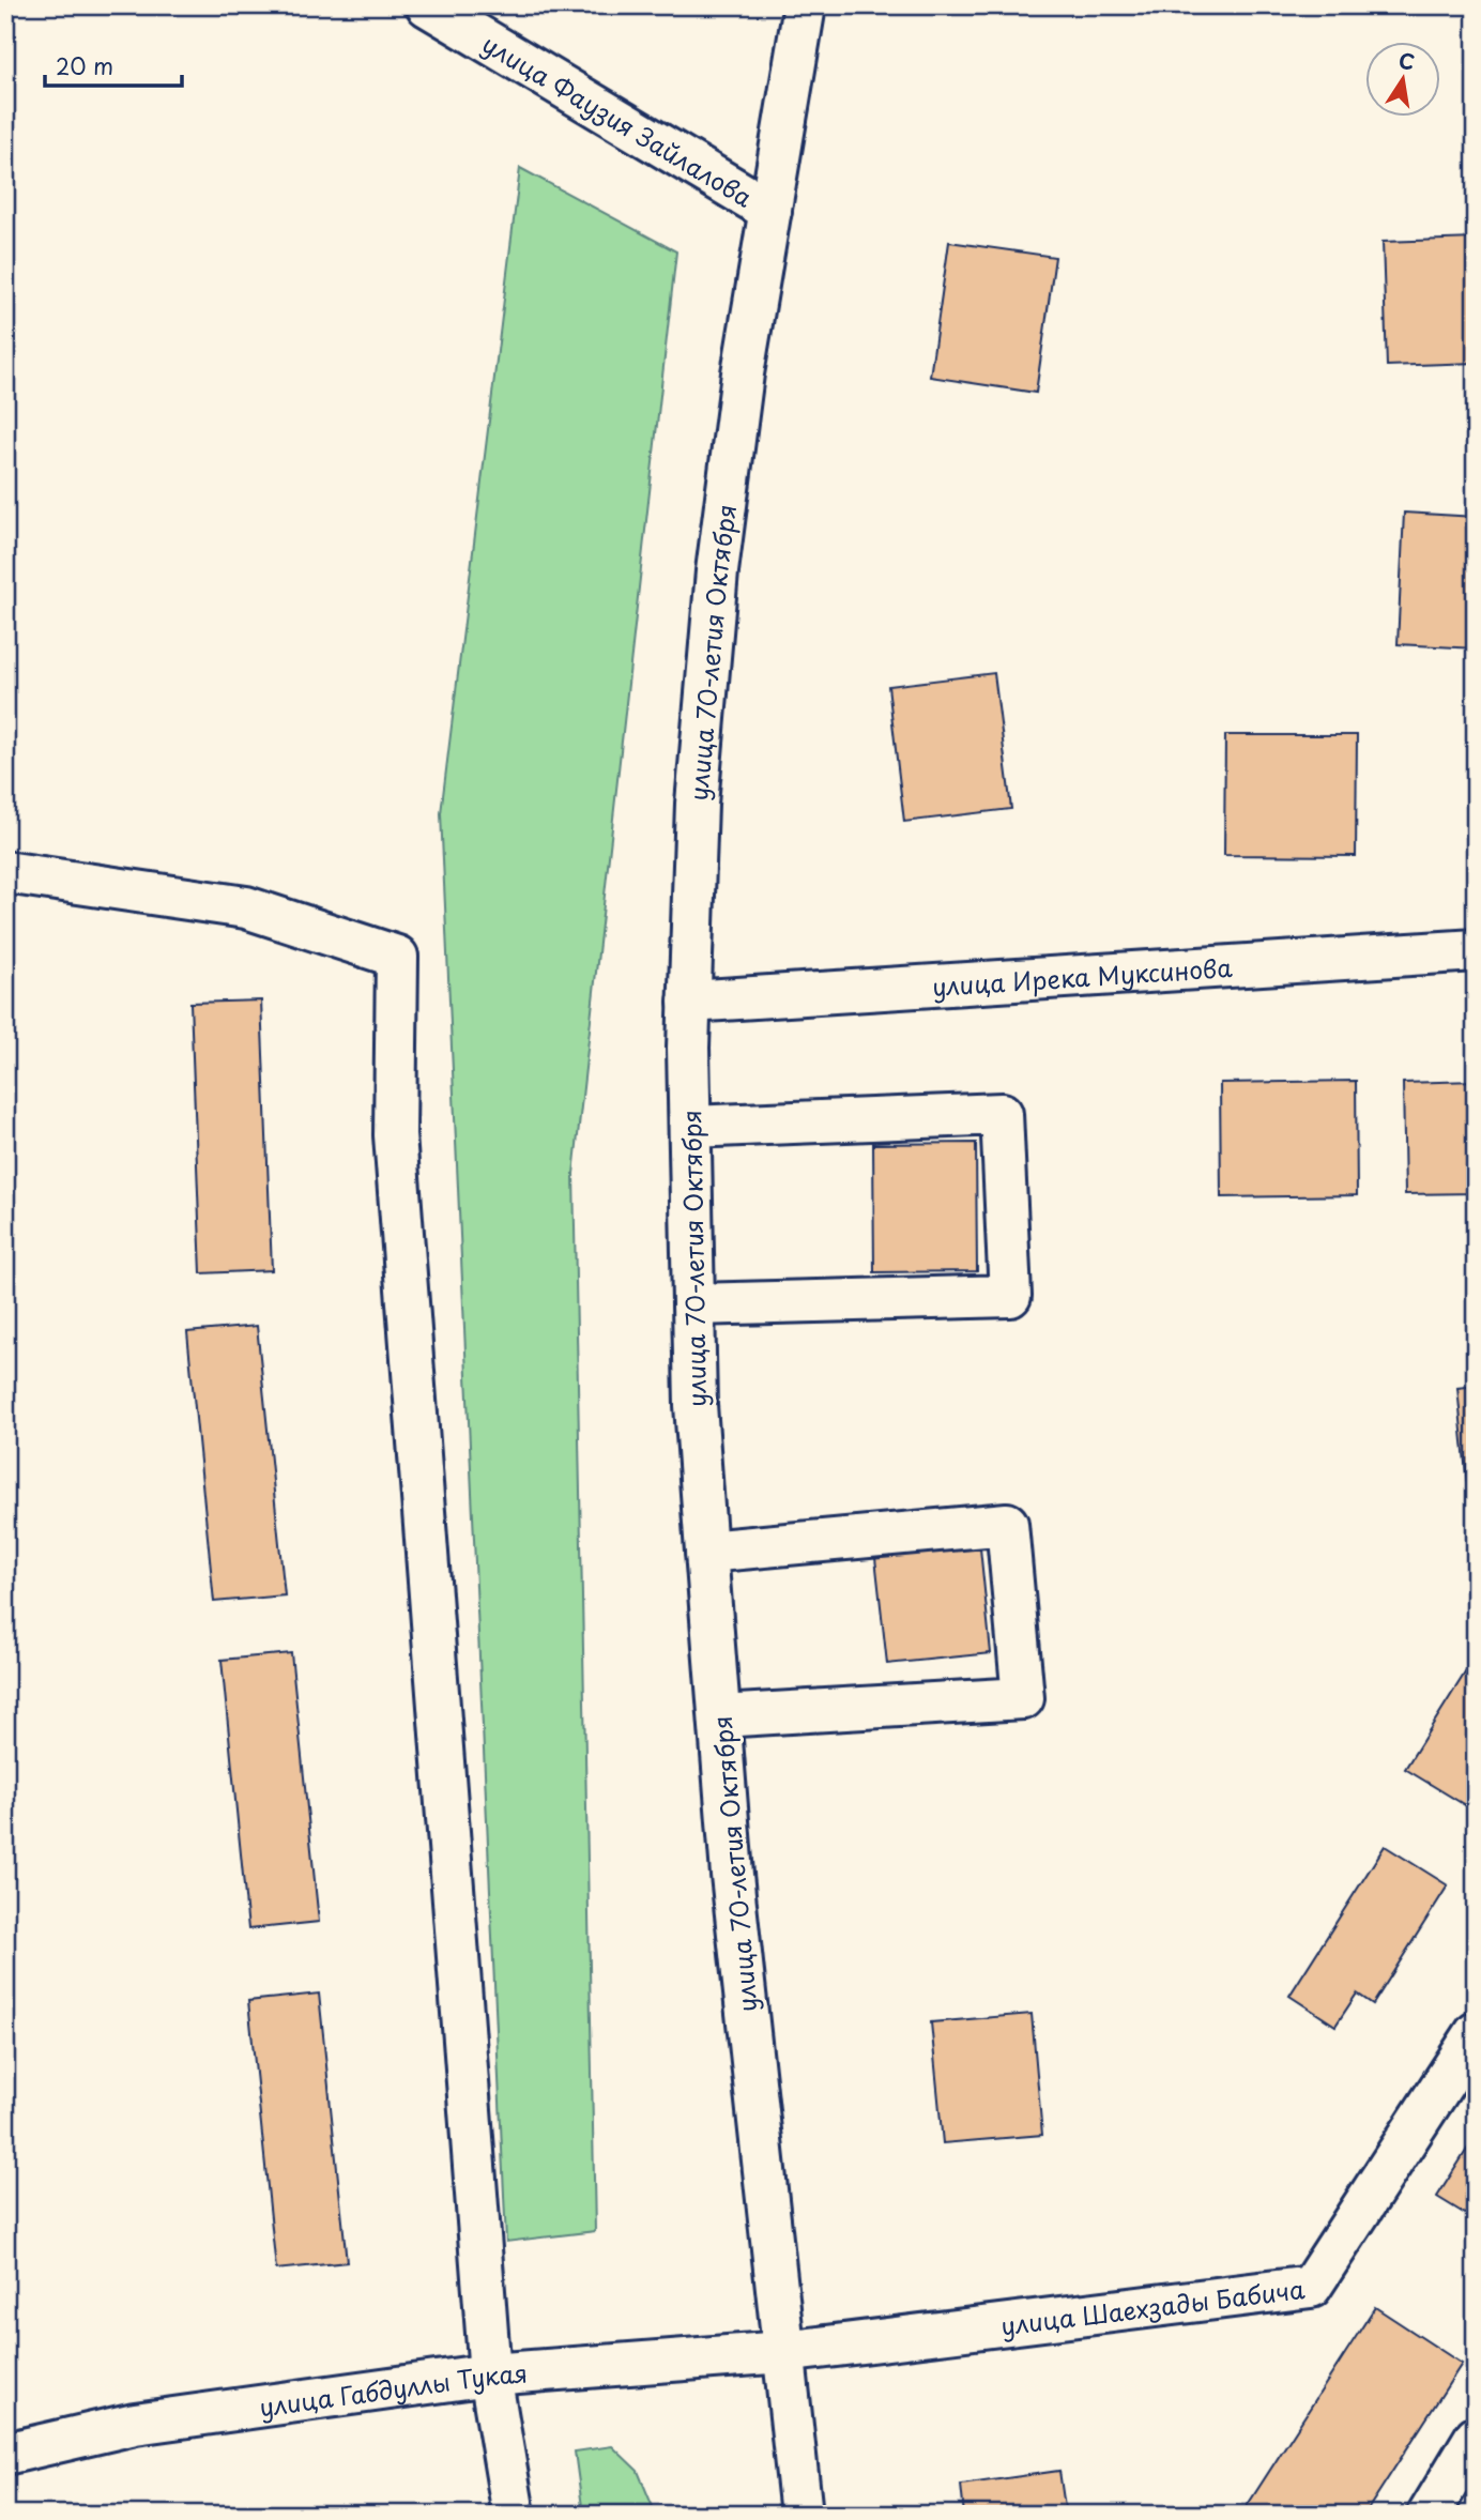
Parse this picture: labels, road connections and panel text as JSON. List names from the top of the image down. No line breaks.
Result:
{"streets":{"street":["улица Фаузия Зайлалова","улица 70-летия Октября","улица Ирека Муксинова","улица Шаехзады Бабича","улица Габдуллы Тукая"]},"crossings":[["улица Фаузия Зайлалова","улица 70-летия Октября"],["улица 70-летия Октября","улица Ирека Муксинова"],["улица 70-летия Октября","улица Шаехзады Бабича"],["улица 70-летия Октября","улица Габдуллы Тукая"],["улица Шаехзады Бабича","улица Габдуллы Тукая"]],"scale_bar":"20 m","north":"top"}
